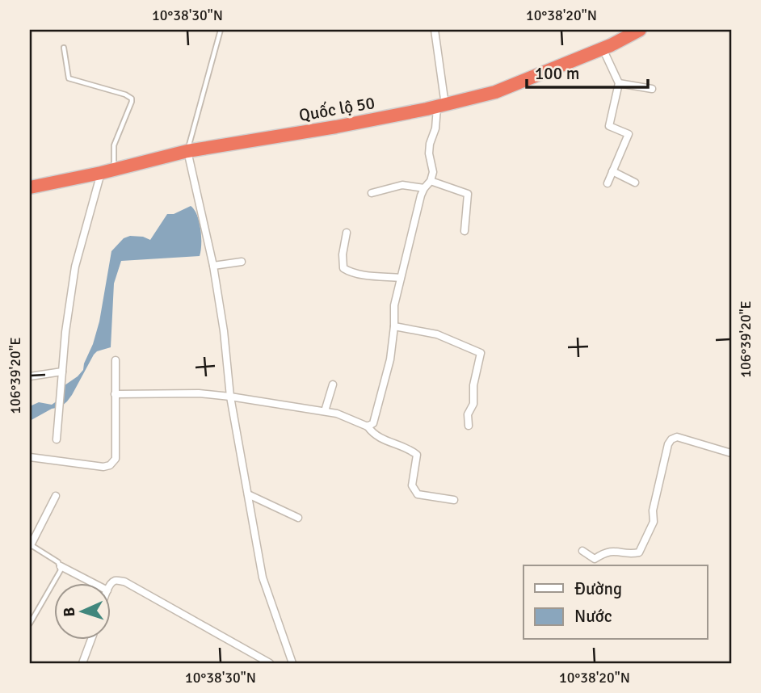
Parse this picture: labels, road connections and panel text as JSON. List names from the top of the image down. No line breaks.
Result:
{"streets":{"highway":["Quốc lộ 50"]},"legend":["Đường","Nước"],"scale_bar":"100 m","north":"left","coordinates":["10°38'30\"N","10°38'20\"N","106°39'20\"E"]}
